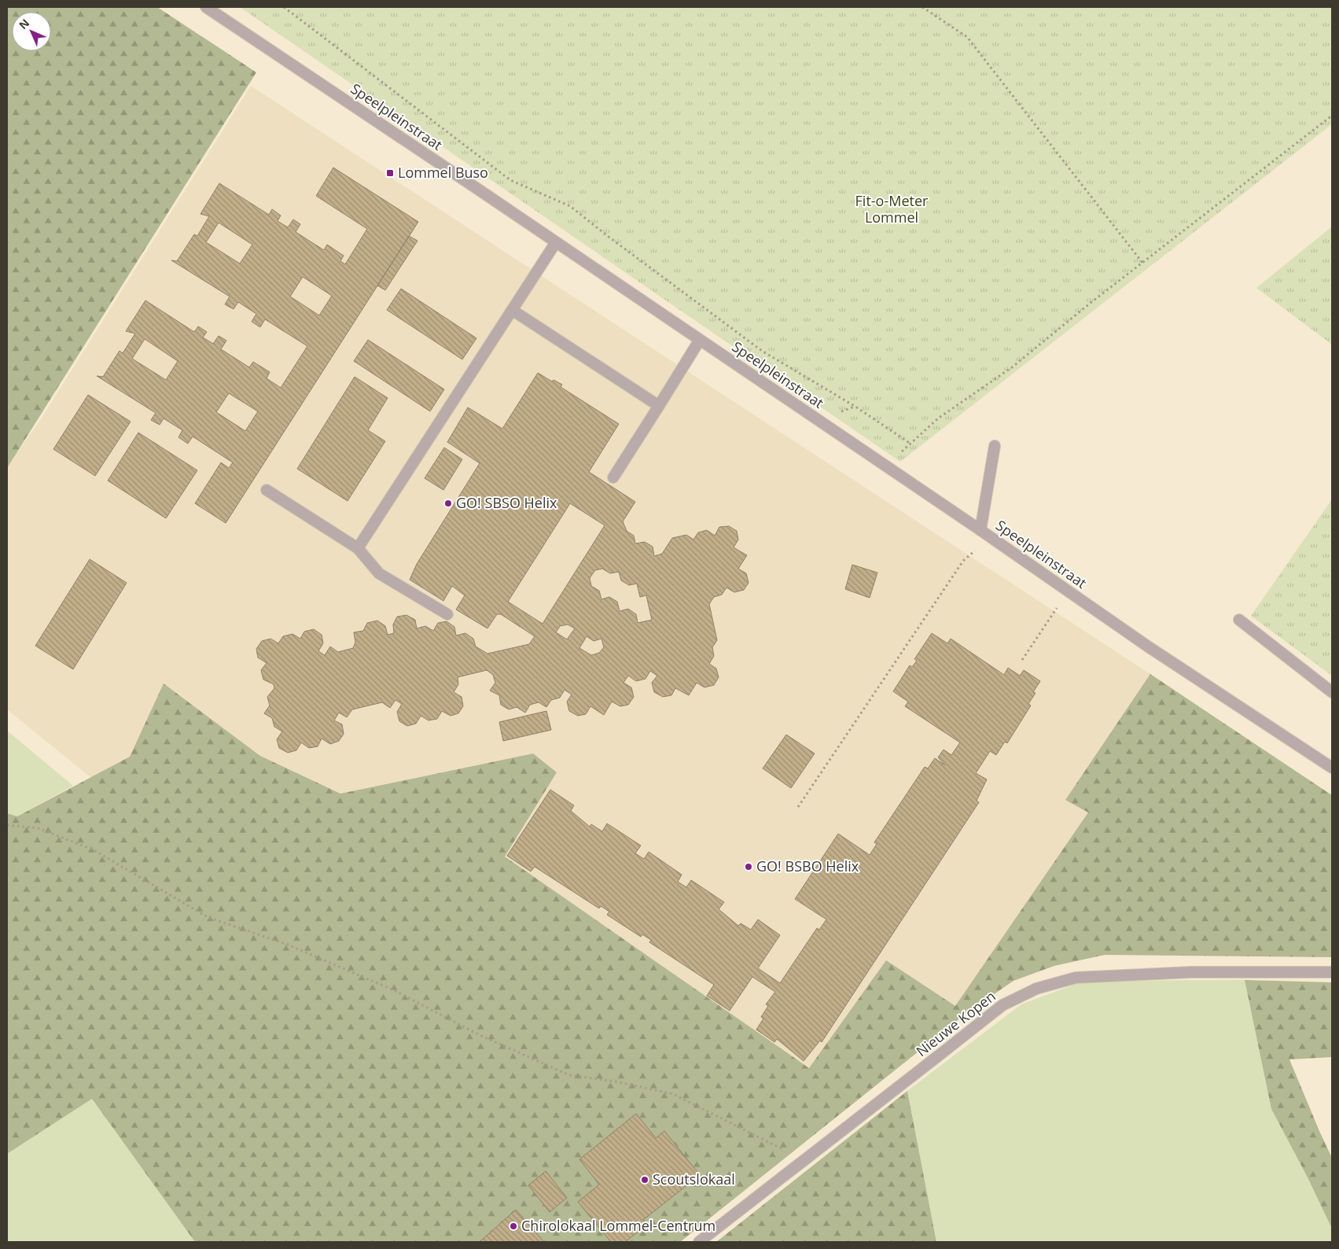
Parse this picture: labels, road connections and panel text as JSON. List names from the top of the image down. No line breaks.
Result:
{"streets":{"street":["Speelpleinstraat","Nieuwe Kopen"]},"parks":["Fit-o-Meter Lommel"],"places":{"transit":["Lommel Buso"],"other":["GO! SBSO Helix","GO! BSBO Helix","Scoutslokaal","Chirolokaal Lommel-Centrum"]},"north":"top left"}
